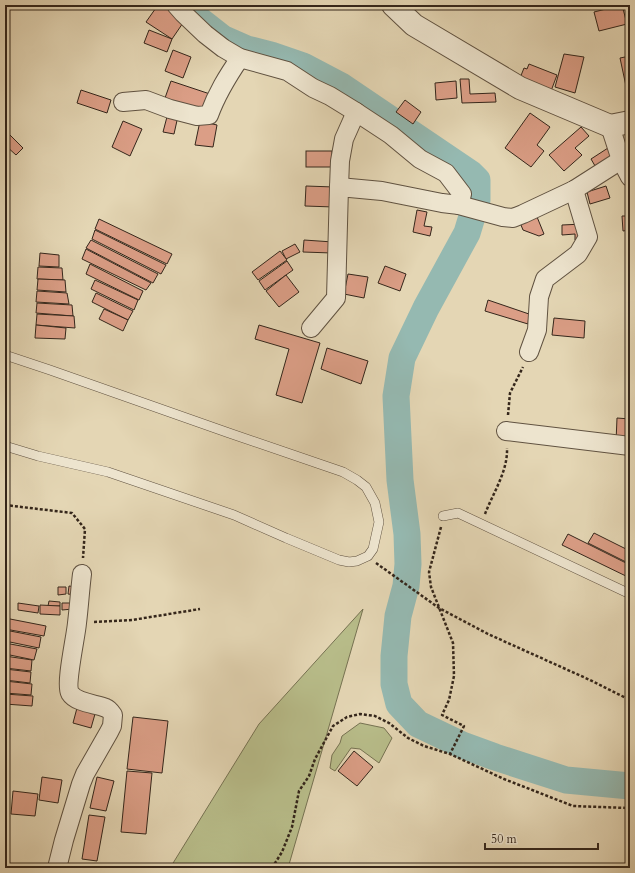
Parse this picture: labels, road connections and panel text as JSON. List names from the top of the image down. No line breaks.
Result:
{"scale_bar":"50 m"}
